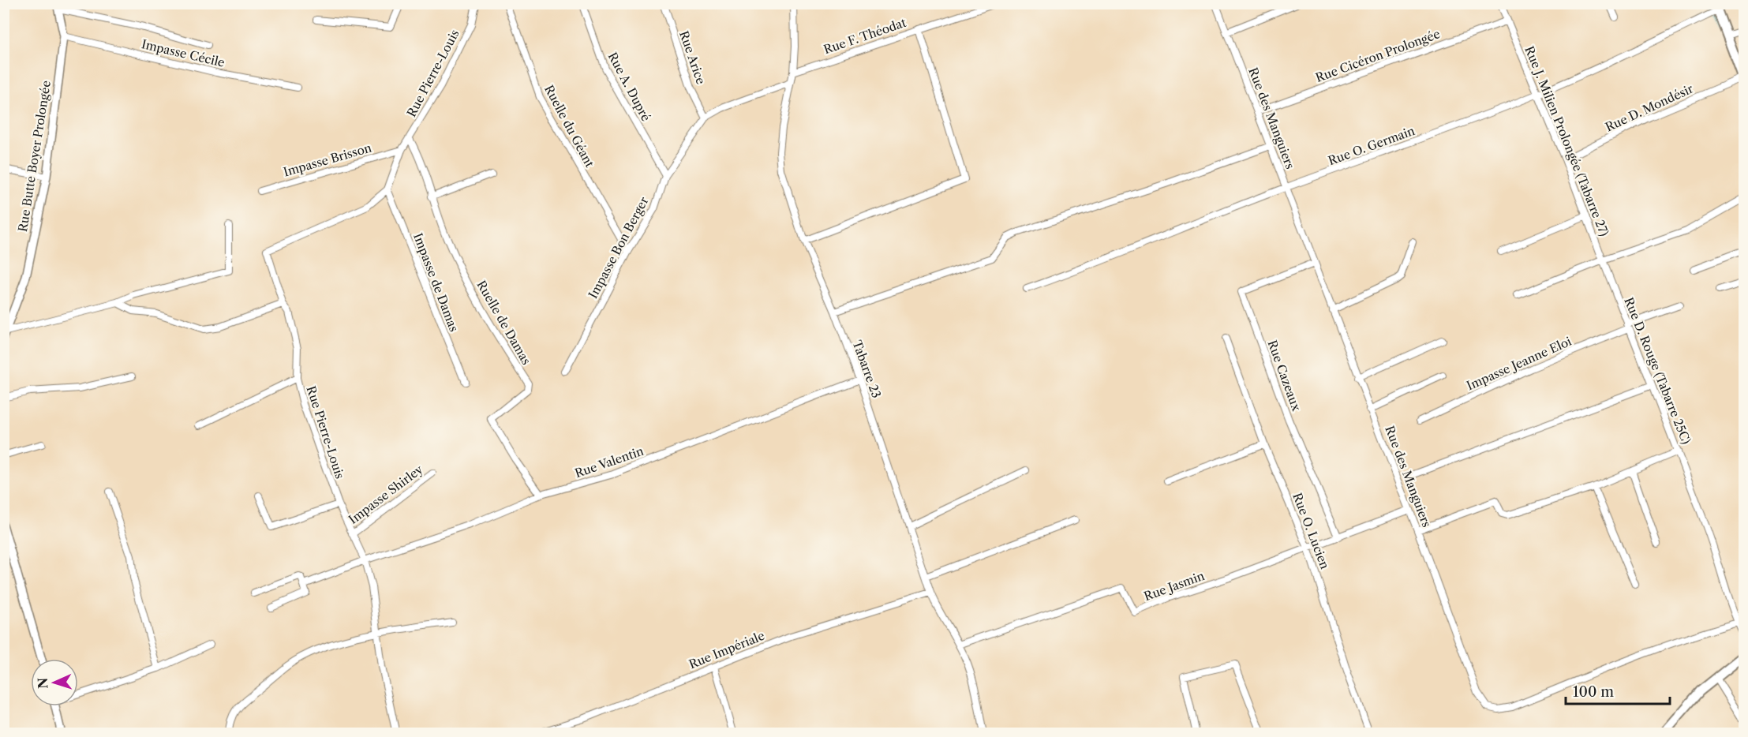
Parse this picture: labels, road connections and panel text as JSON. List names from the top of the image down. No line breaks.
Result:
{"streets":{"street":["Rue F. Théodat","Impasse Cécile","Rue Cicéron Prolongée","Rue Arice","Rue Pierre-Louis","Rue A. Dupré","Rue D. Mondésir","Rue des Manguiers","Ruelle du Géant","Rue J. Milien Prolongée (Tabarre 27)","Rue O. Germain","Rue Butte Boyer Prolongée","Impasse Brisson","Impasse Bon Berger","Impasse de Damas","Ruelle de Damas","Impasse Jeanne Eloi","Tabarre 23","Rue D. Rouge (Tabarre 25C)","Rue Cazeaux","Rue Valentin","Impasse Shirley","Rue O. Lucien","Rue Jasmin","Rue Impériale"]},"crossings":[["Rue F. Théodat","Tabarre 23"],["Impasse Cécile","Rue Butte Boyer Prolongée"],["Rue Cicéron Prolongée","Rue des Manguiers"],["Rue Cicéron Prolongée","Rue J. Milien Prolongée (Tabarre 27)"],["Rue Arice","Impasse Bon Berger"],["Rue Pierre-Louis","Impasse Brisson"],["Rue Pierre-Louis","Impasse de Damas"],["Rue Pierre-Louis","Ruelle de Damas"],["Rue Pierre-Louis","Rue Valentin"],["Rue Pierre-Louis","Impasse Shirley"],["Rue A. Dupré","Impasse Bon Berger"],["Rue D. Mondésir","Rue J. Milien Prolongée (Tabarre 27)"],["Rue des Manguiers","Rue O. Germain"],["Rue des Manguiers","Rue D. Rouge (Tabarre 25C)"],["Rue des Manguiers","Rue Cazeaux"],["Rue des Manguiers","Rue Jasmin"],["Ruelle du Géant","Impasse Bon Berger"],["Rue J. Milien Prolongée (Tabarre 27)","Rue O. Germain"],["Rue J. Milien Prolongée (Tabarre 27)","Rue D. Rouge (Tabarre 25C)"],["Impasse Bon Berger","Tabarre 23"],["Ruelle de Damas","Rue Valentin"],["Impasse Jeanne Eloi","Rue D. Rouge (Tabarre 25C)"],["Tabarre 23","Rue Valentin"],["Tabarre 23","Rue Jasmin"],["Tabarre 23","Rue Impériale"],["Rue Cazeaux","Rue Jasmin"],["Rue O. Lucien","Rue Jasmin"]],"scale_bar":"100 m","north":"left"}
